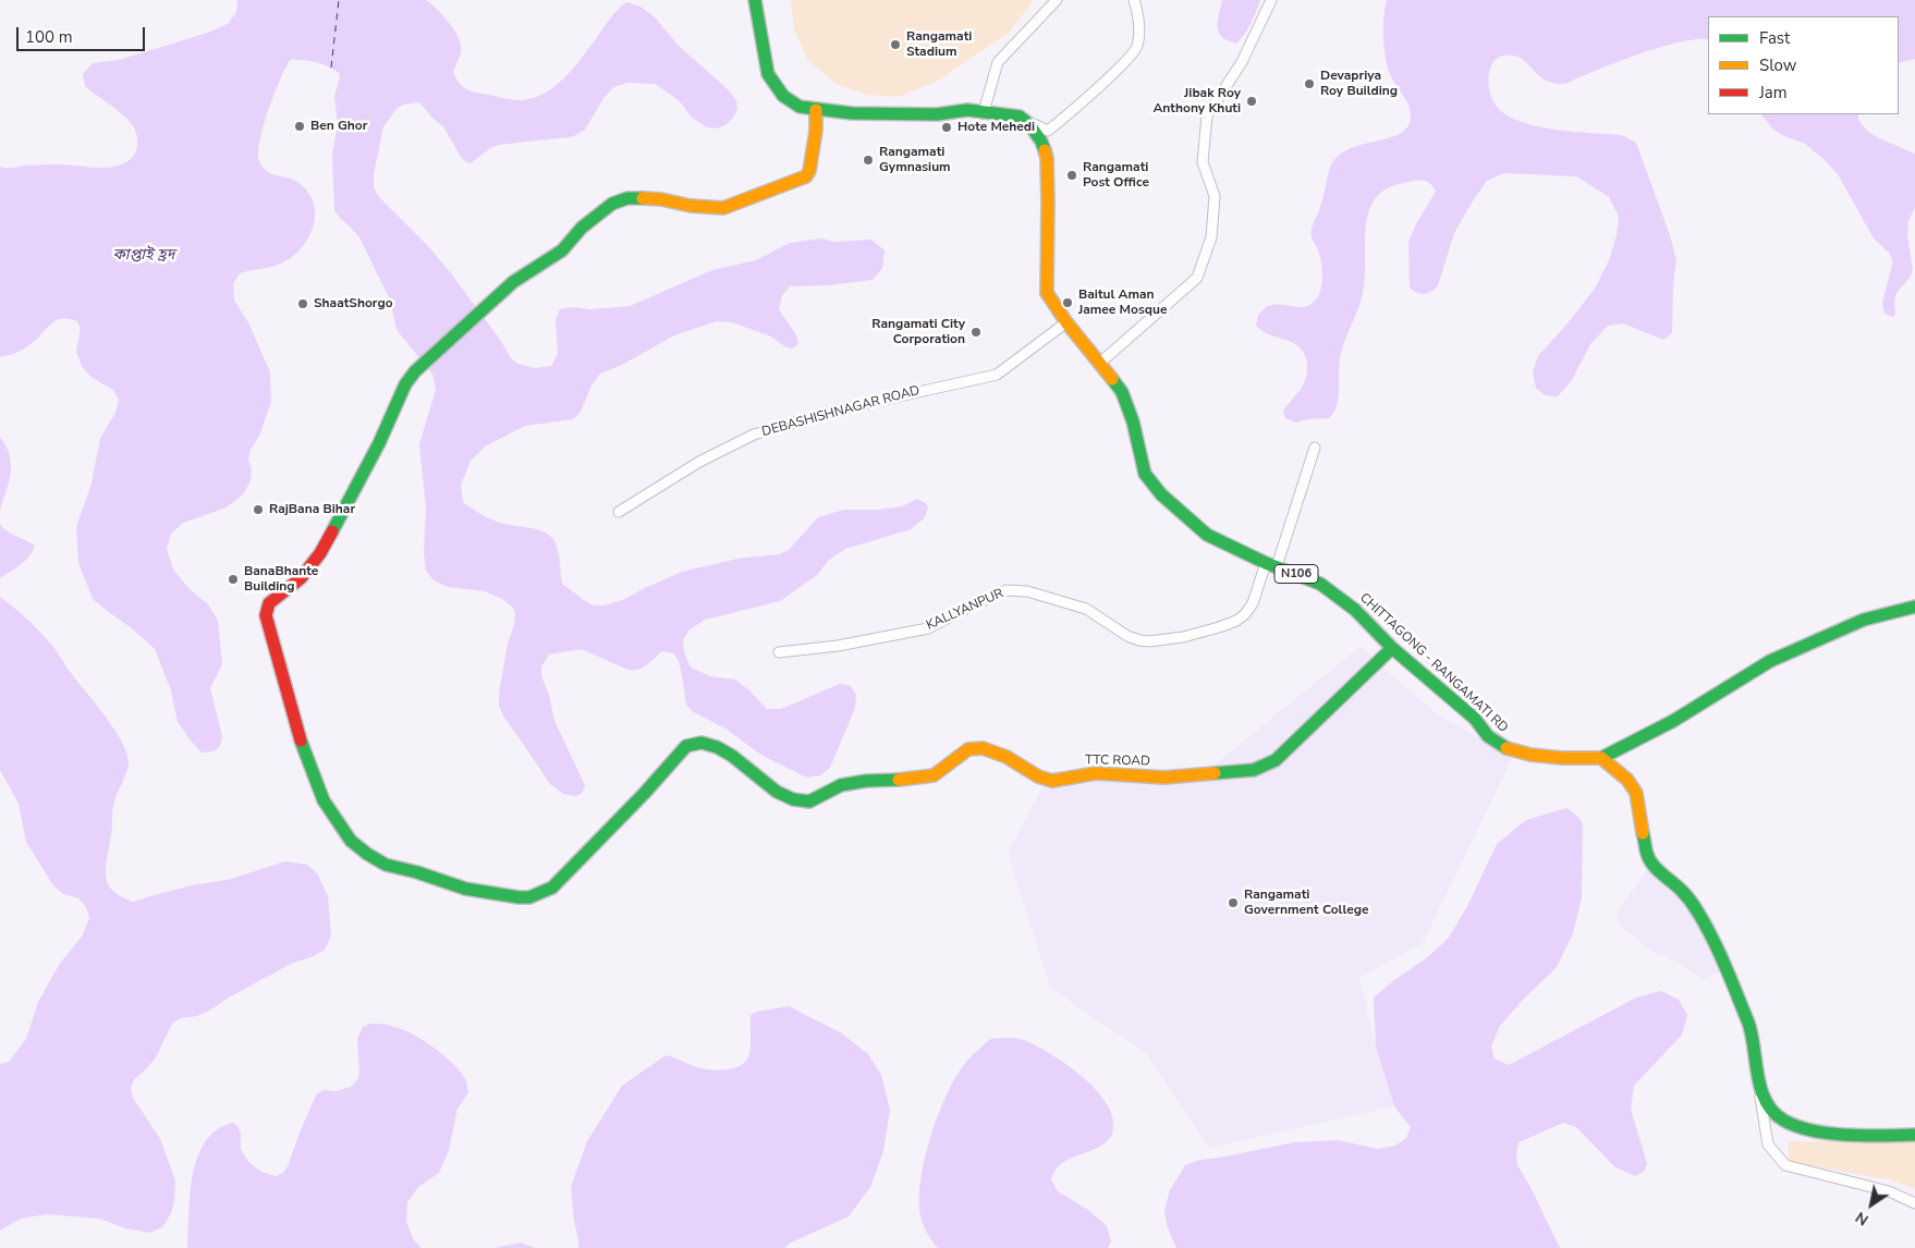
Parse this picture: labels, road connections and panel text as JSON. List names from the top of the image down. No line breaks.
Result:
{"streets":{"main road":["N106","CHITTAGONG - RANGAMATI RD","TTC ROAD"],"street":["DEBASHISHNAGAR ROAD","KALLYANPUR"]},"crossings":[["DEBASHISHNAGAR ROAD","CHITTAGONG - RANGAMATI RD"],["KALLYANPUR","CHITTAGONG - RANGAMATI RD"],["CHITTAGONG - RANGAMATI RD","TTC ROAD"]],"water":["কাপ্তাই হ্রদ"],"places":["Rangamati Stadium","Devapriya Roy Building","Jibak Roy Anthony Khuti","Ben Ghor","Hote Mehedi","Rangamati Gymnasium","Rangamati Post Office","Baitul Aman Jamee Mosque","ShaatShorgo","Rangamati City Corporation","RajBana Bihar","BanaBhante Building","Rangamati Government College"],"legend":["Fast","Slow","Jam"],"scale_bar":"100 m","north":"bottom left"}
